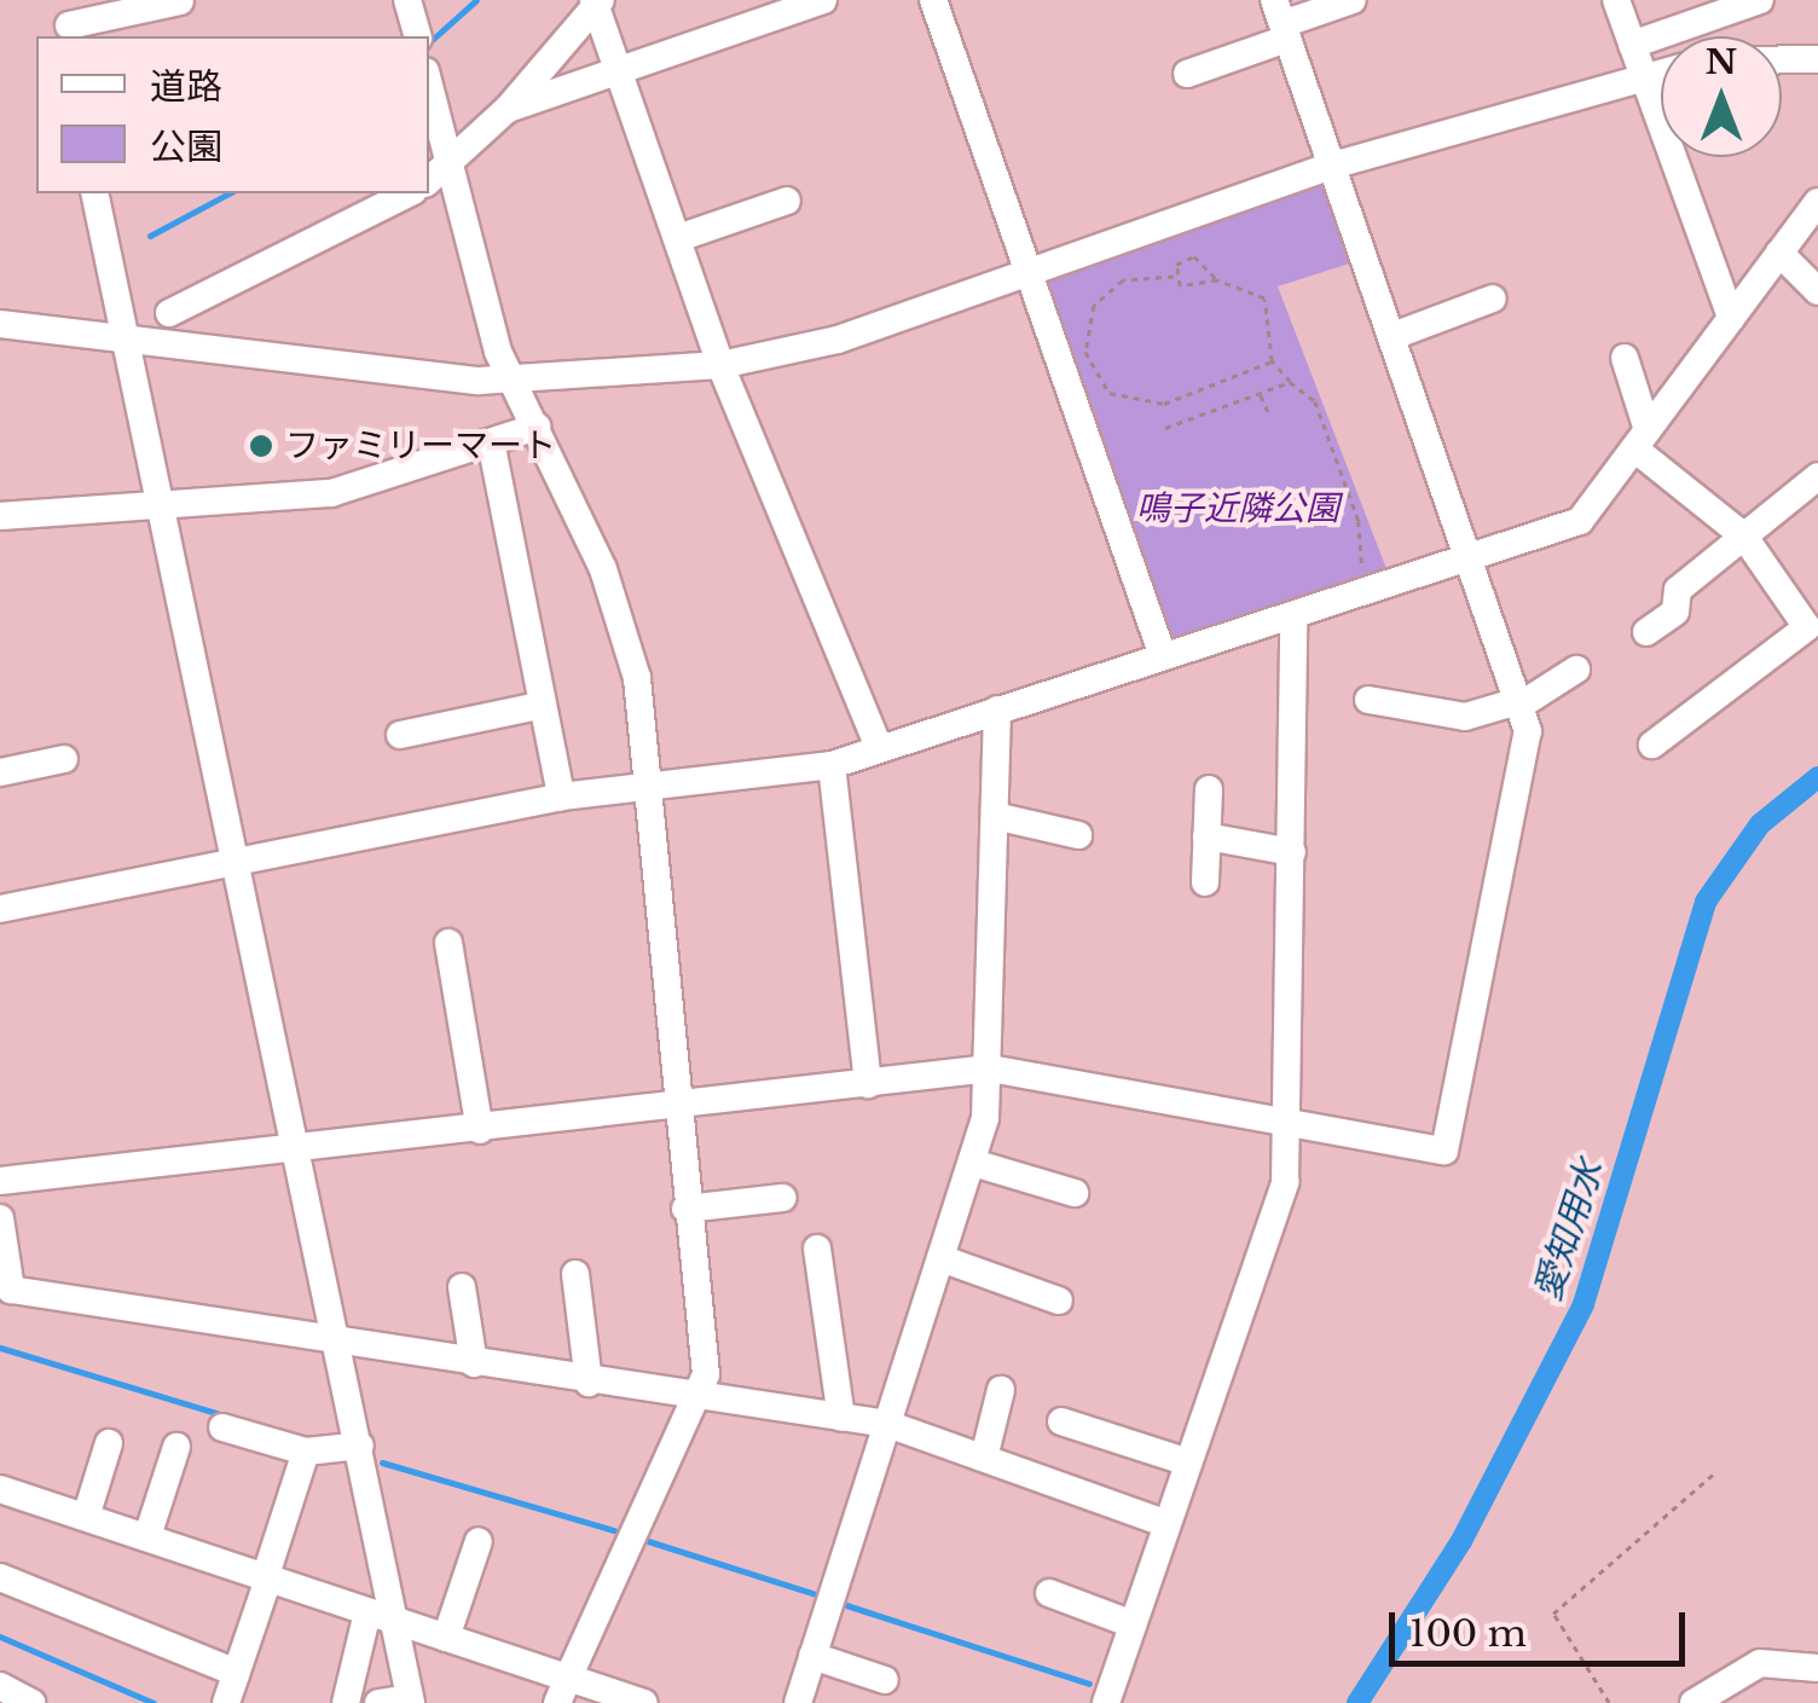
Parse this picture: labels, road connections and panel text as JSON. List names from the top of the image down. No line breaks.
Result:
{"water":["愛知用水"],"parks":["鳴子近隣公園"],"places":["ファミリーマート"],"legend":["道路","公園"],"scale_bar":"100 m","north":"top"}
